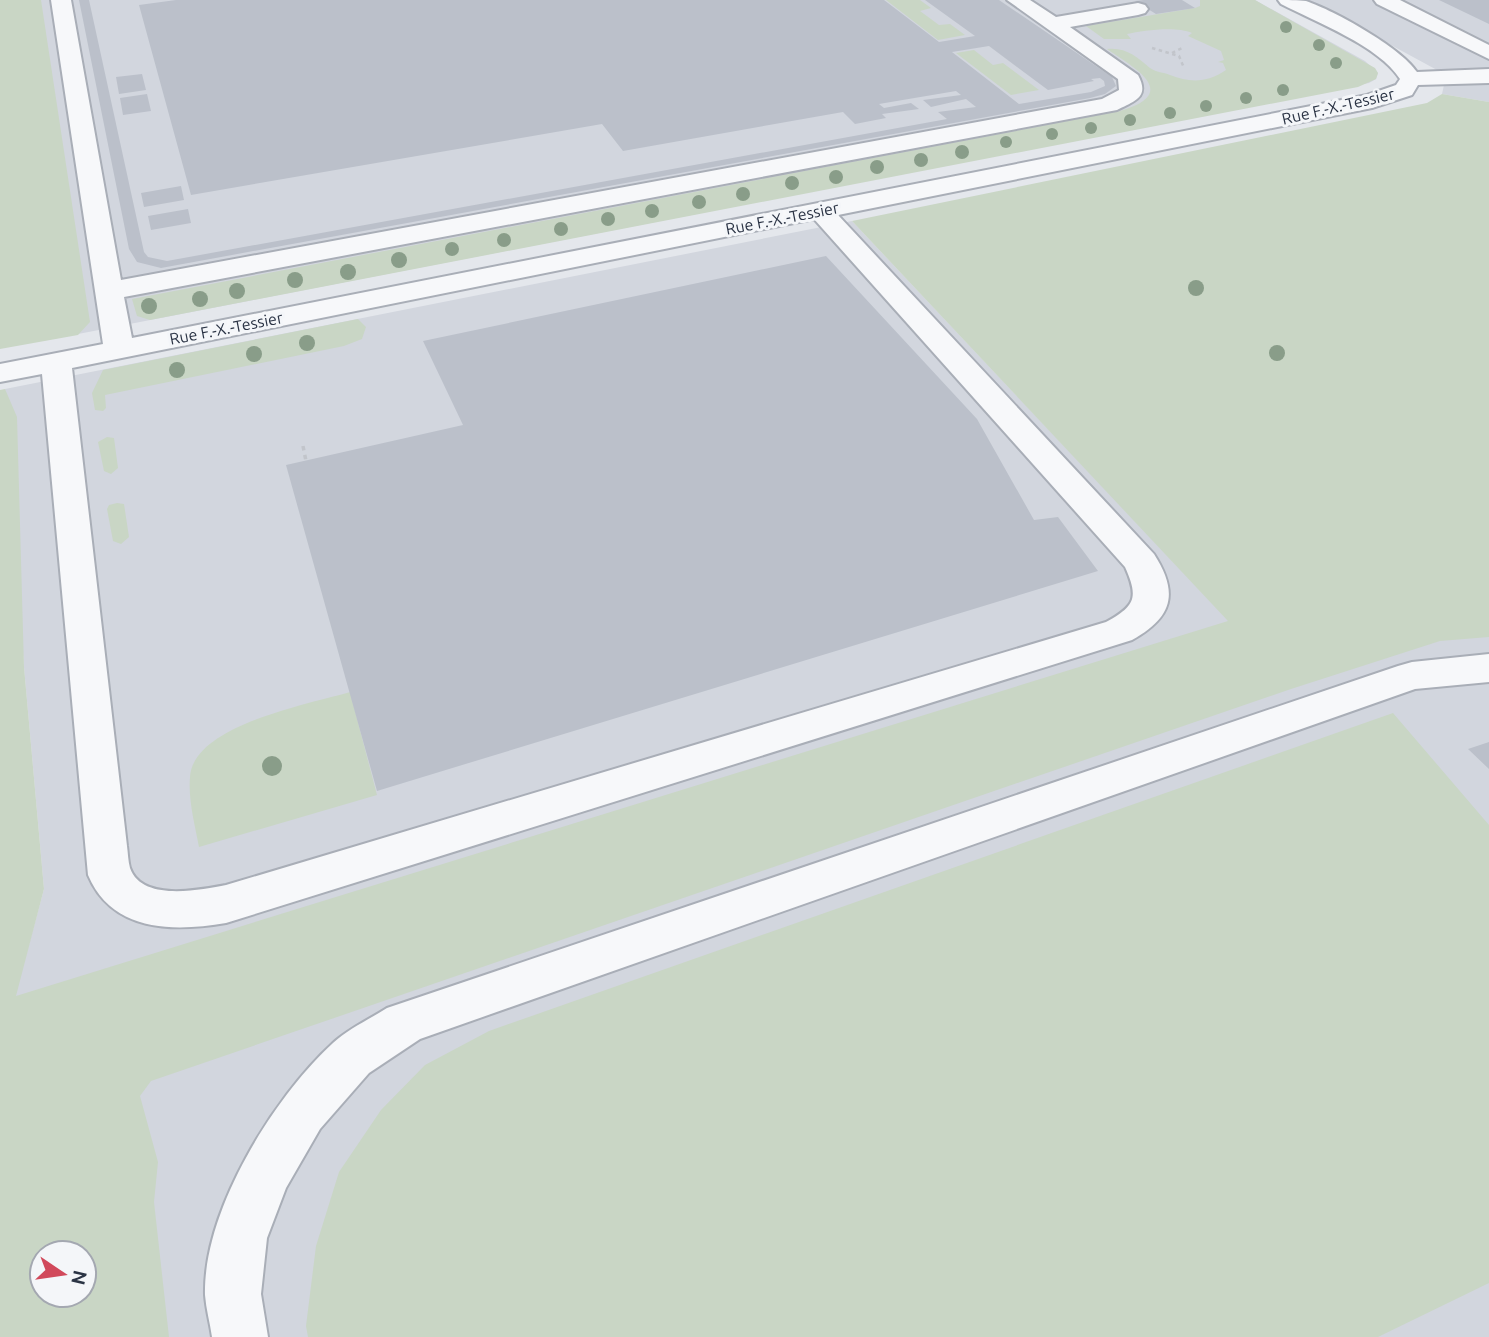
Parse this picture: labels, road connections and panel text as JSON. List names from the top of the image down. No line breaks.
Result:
{"streets":{"street":["Rue F.-X.-Tessier"]},"north":"right"}
